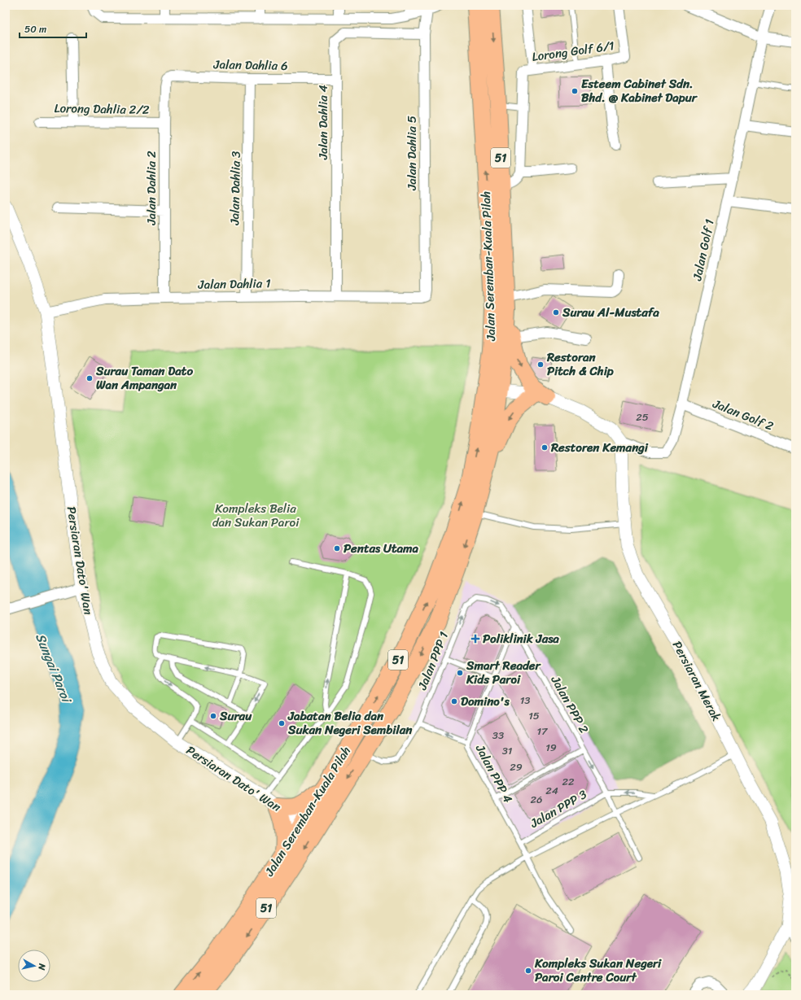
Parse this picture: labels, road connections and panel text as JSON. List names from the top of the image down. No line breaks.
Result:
{"streets":{"highway":["51","Jalan Seremban-Kuala Pilah"],"street":["Lorong Golf 6/1","Jalan Dahlia 6","Lorong Dahlia 2/2","Jalan Dahlia 4","Jalan Dahlia 5","Jalan Dahlia 2","Jalan Dahlia 3","Jalan Golf 1","Jalan Dahlia 1","Jalan Golf 2","Persiaran Dato' Wan","Persiaran Merak"],"lane":["Jalan PPP 1","Jalan PPP 2","Jalan PPP 4","Jalan PPP 3"]},"crossings":[["Jalan Dahlia 6","Jalan Dahlia 4"],["Jalan Dahlia 6","Jalan Dahlia 2"],["Jalan Dahlia 6","Jalan Dahlia 3"],["Lorong Dahlia 2/2","Jalan Dahlia 2"],["Jalan Dahlia 4","Jalan Dahlia 5"],["Jalan Dahlia 4","Jalan Dahlia 1"],["Jalan Dahlia 5","Jalan Dahlia 1"],["Jalan Dahlia 2","Jalan Dahlia 1"],["Jalan Dahlia 3","Jalan Dahlia 1"],["Jalan Golf 1","Jalan Golf 2"],["Jalan Golf 1","Persiaran Merak"],["Jalan Seremban-Kuala Pilah","Persiaran Dato' Wan"],["Jalan Seremban-Kuala Pilah","Jalan PPP 1"],["Jalan Dahlia 1","Persiaran Dato' Wan"],["Jalan PPP 1","Jalan PPP 2"],["Jalan PPP 1","Jalan PPP 4"],["Jalan PPP 2","Jalan PPP 3"],["Jalan PPP 4","Jalan PPP 3"]],"water":["Sungai Paroi"],"parks":["Kompleks Belia dan Sukan Paroi"],"places":{"other":["Esteem Cabinet Sdn. Bhd. @ Kabinet Dapur","Surau Al-Mustafa","Restoran Pitch & Chip","Surau Taman Dato Wan Ampangan","Restoren Kemangi","Pentas Utama","Smart Reader Kids Paroi","Domino's","Surau","Jabatan Belia dan Sukan Negeri Sembilan","Kompleks Sukan Negeri Paroi Centre Court"],"health":["Poliklinik Jasa"]},"house_numbers":["25","13","15","17","33","19","31","29","22","24","26"],"scale_bar":"50 m","north":"right"}
